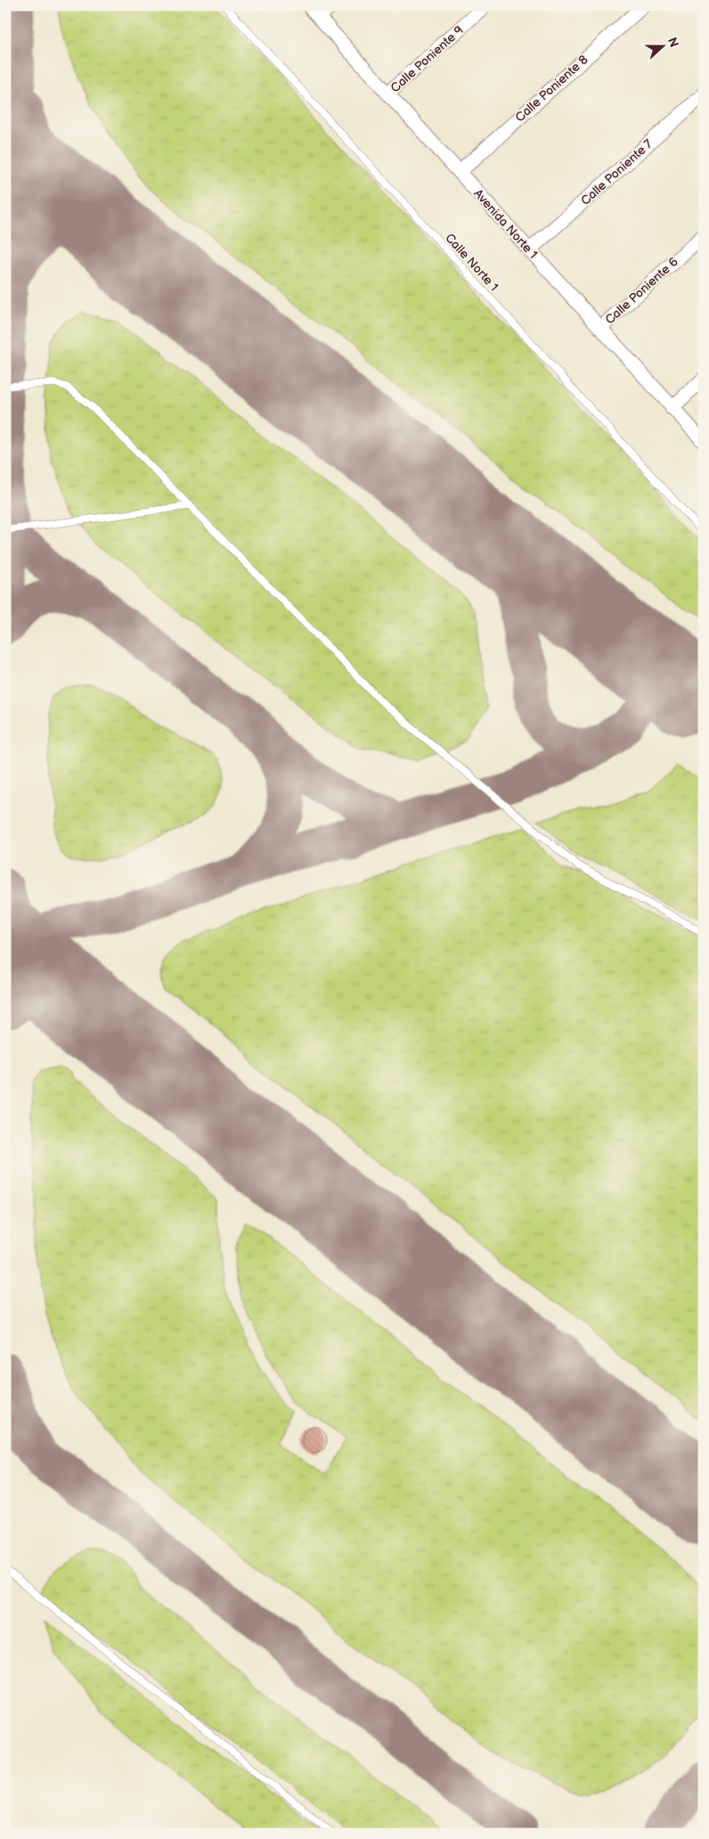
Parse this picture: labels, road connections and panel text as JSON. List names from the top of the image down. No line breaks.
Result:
{"streets":{"street":["Calle Poniente 9","Calle Poniente 8","Calle Poniente 7","Avenida Norte 1","Calle Poniente 6"],"lane":["Calle Norte 1"]},"crossings":[["Calle Poniente 9","Avenida Norte 1"],["Calle Poniente 8","Avenida Norte 1"],["Calle Poniente 7","Avenida Norte 1"],["Avenida Norte 1","Calle Poniente 6"]],"north":"right"}
